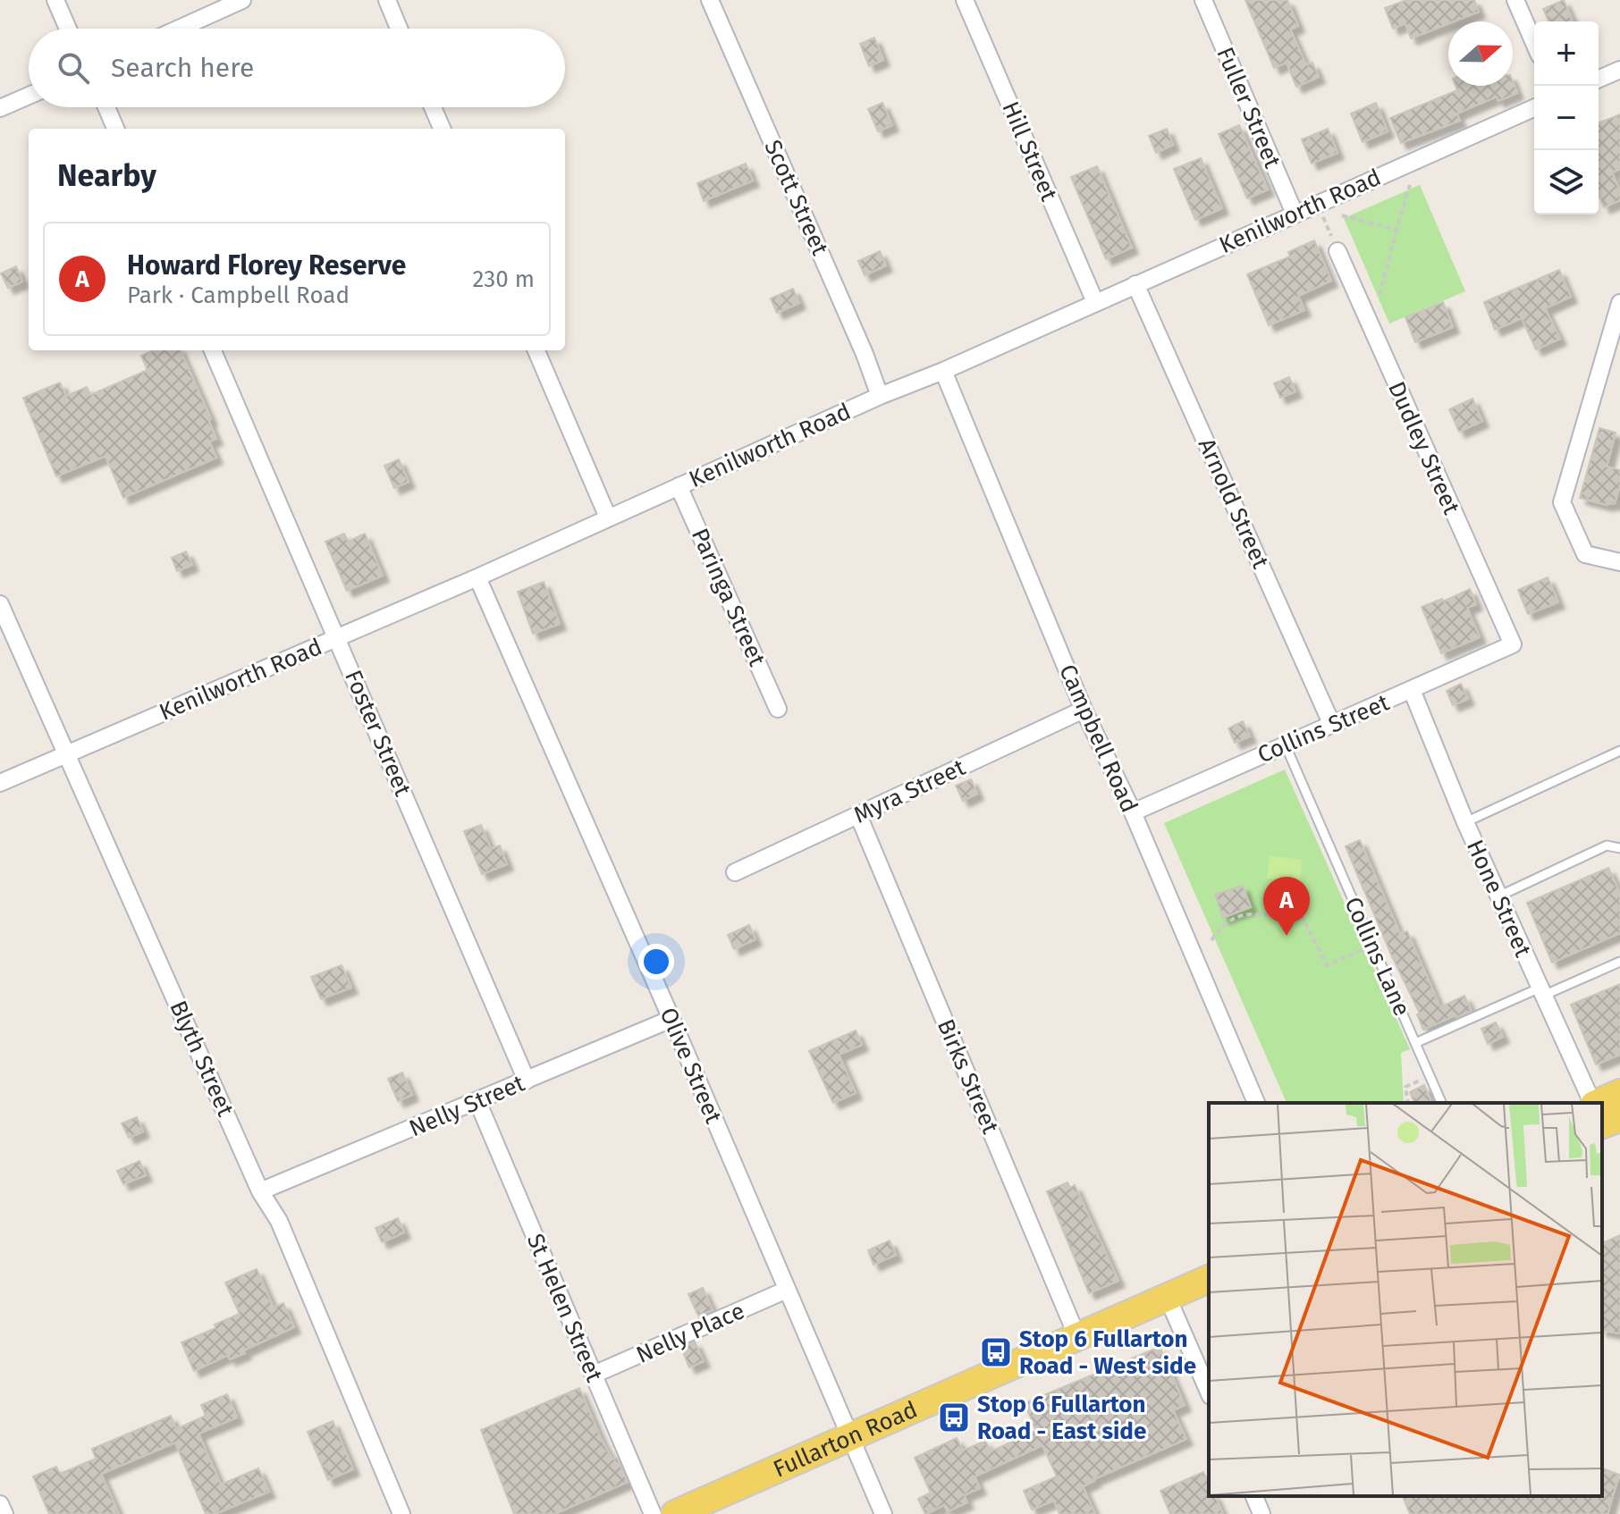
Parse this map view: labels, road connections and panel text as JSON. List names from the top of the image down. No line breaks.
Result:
{"streets":{"main road":["Fullarton Road"],"street":["Fuller Street","Hill Street","Scott Street","Kenilworth Road","Dudley Street","Arnold Street","Paringa Street","Collins Street","Foster Street","Campbell Road","Myra Street","Hone Street","Blyth Street","Olive Street","Birks Street","Nelly Street","St Helen Street","Nelly Place"],"lane":["Collins Lane"]},"crossings":[["Fuller Street","Kenilworth Road"],["Hill Street","Kenilworth Road"],["Scott Street","Kenilworth Road"],["Kenilworth Road","Arnold Street"],["Kenilworth Road","Paringa Street"],["Kenilworth Road","Foster Street"],["Kenilworth Road","Campbell Road"],["Kenilworth Road","Blyth Street"],["Kenilworth Road","Olive Street"],["Dudley Street","Collins Street"],["Arnold Street","Collins Street"],["Collins Street","Campbell Road"],["Collins Street","Hone Street"],["Collins Street","Collins Lane"],["Foster Street","Nelly Street"],["Campbell Road","Myra Street"],["Myra Street","Birks Street"],["Hone Street","Collins Lane"],["Blyth Street","Nelly Street"],["Olive Street","Nelly Street"],["Olive Street","Nelly Place"],["Olive Street","Fullarton Road"],["Birks Street","Fullarton Road"],["Nelly Street","St Helen Street"],["St Helen Street","Nelly Place"]],"places":{"bus stop":["Stop 6 Fullarton Road - West side","Stop 6 Fullarton Road - East side"]},"north":"right","page":{"map_buttons":["+","−"],"search":"Search here","heading":"Nearby","list":[{"mark":"A","name":"Howard Florey Reserve","note":"Park · Campbell Road","value":"230 m"}],"pins":"A"}}
